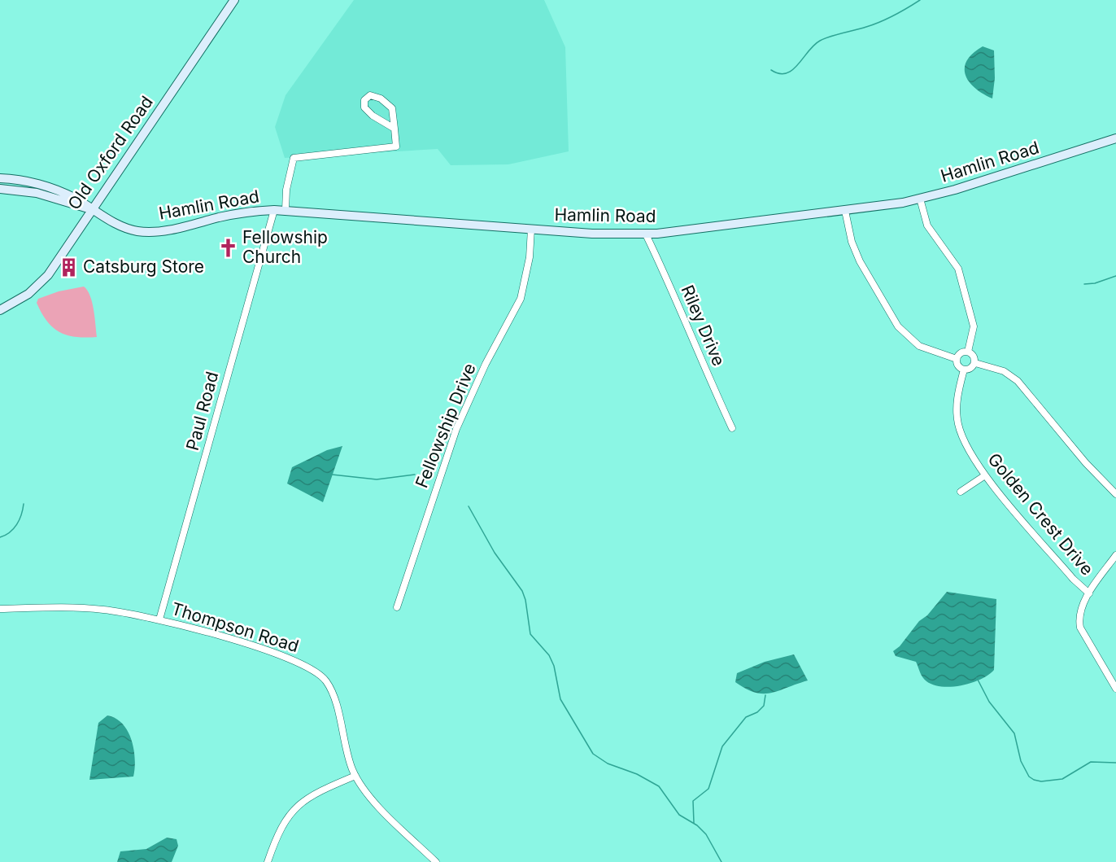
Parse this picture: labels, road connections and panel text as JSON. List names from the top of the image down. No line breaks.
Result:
{"streets":{"street":["Old Oxford Road","Hamlin Road","Riley Drive","Paul Road","Fellowship Drive","Golden Crest Drive","Thompson Road"]},"crossings":[["Old Oxford Road","Hamlin Road"],["Hamlin Road","Riley Drive"],["Hamlin Road","Paul Road"],["Hamlin Road","Fellowship Drive"],["Paul Road","Thompson Road"]],"places":{"church":["Fellowship Church"],"building":["Catsburg Store"]}}
